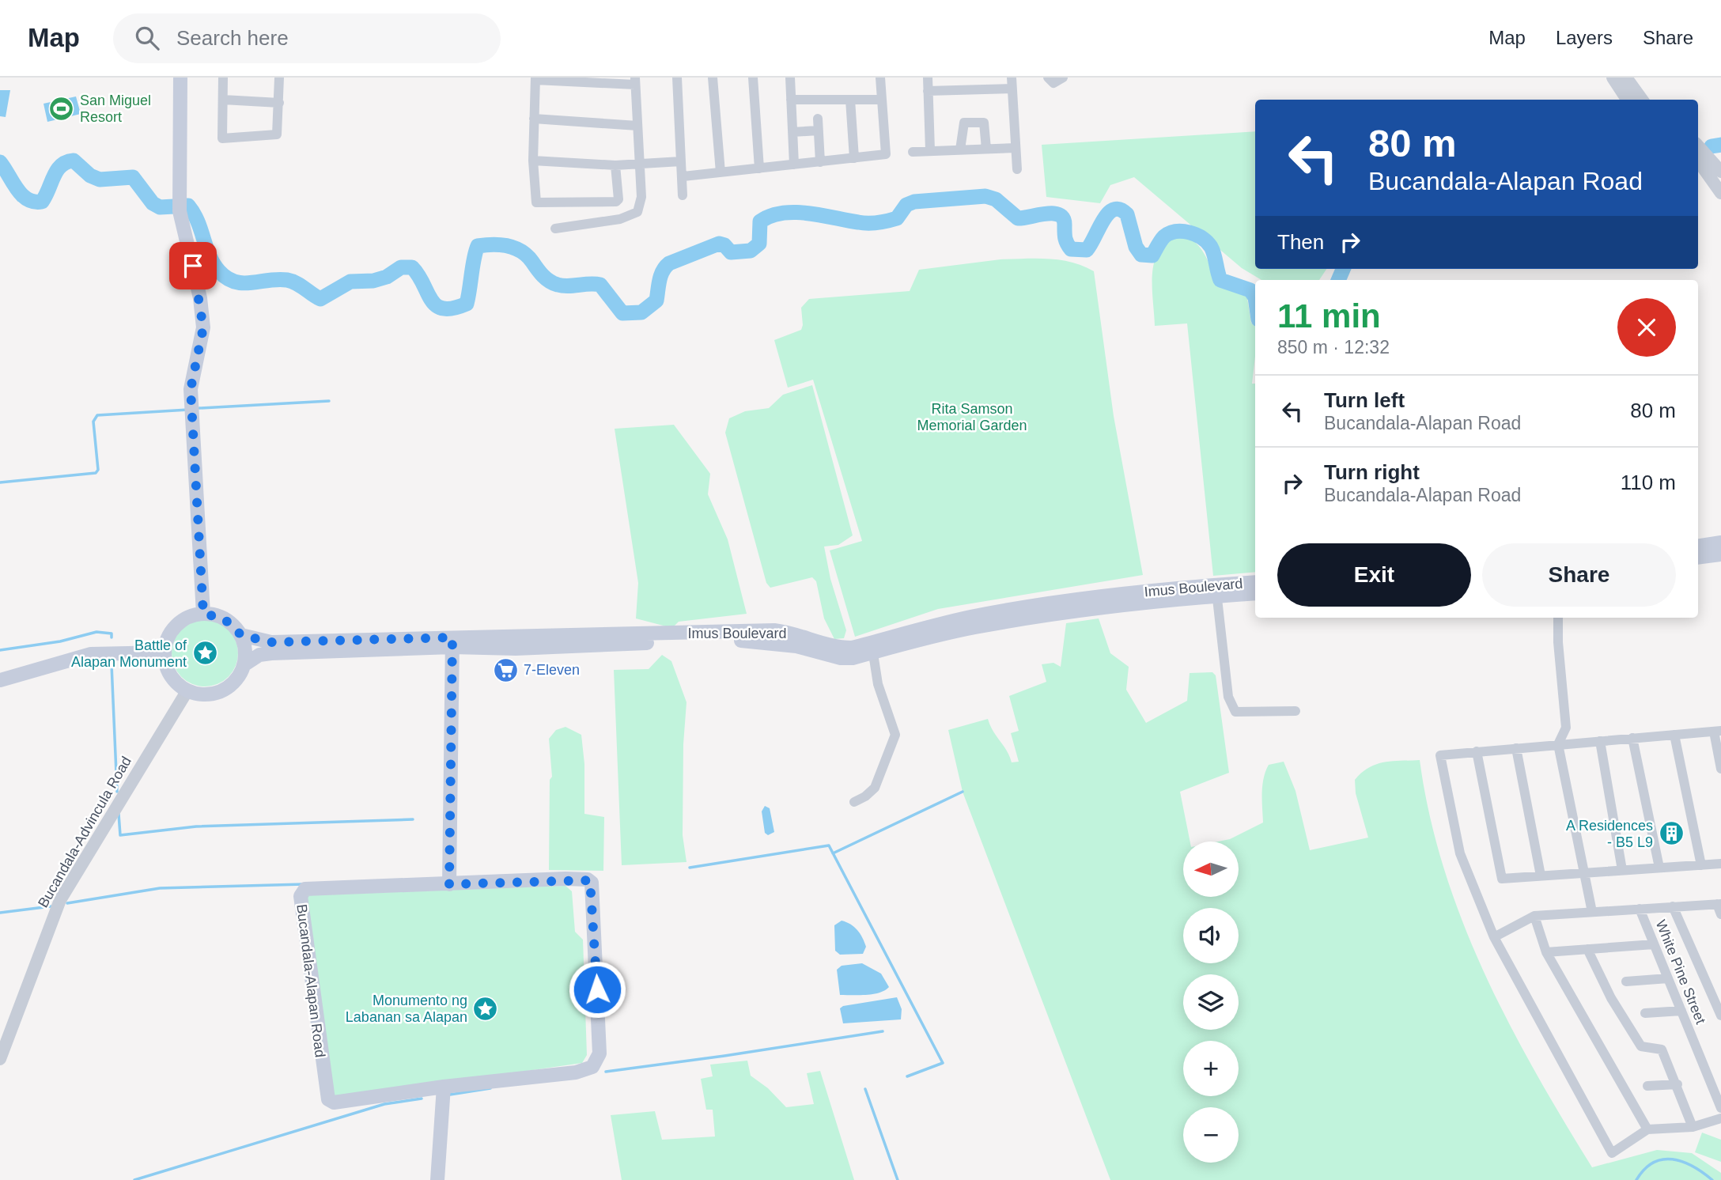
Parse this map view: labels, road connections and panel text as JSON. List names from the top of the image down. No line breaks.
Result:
{"streets":{"main road":["Imus Boulevard","Bucandala-Alapan Road"],"street":["Bucandala-Advincula Road","White Pine Street"]},"crossings":[["Imus Boulevard","Bucandala-Advincula Road"]],"parks":["Rita Samson Memorial Garden"],"places":{"sports":["San Miguel Resort"],"place":["Battle of Alapan Monument","Monumento ng Labanan sa Alapan"],"supermarket":["7-Eleven"],"building":["A Residences - B5 L9"]},"north":"left","page":{"header":"Map","search":"Search here","nav":["Map","Layers","Share"],"turn":["80 m","Bucandala-Alapan Road"],"then":"Then","heading":["11 min","850 m · 12:32"],"list":[{"name":"Turn left","note":"Bucandala-Alapan Road","value":"80 m"},{"name":"Turn right","note":"Bucandala-Alapan Road","value":"110 m"}],"buttons":["Exit","Share"],"map_buttons":["+","−"]}}
